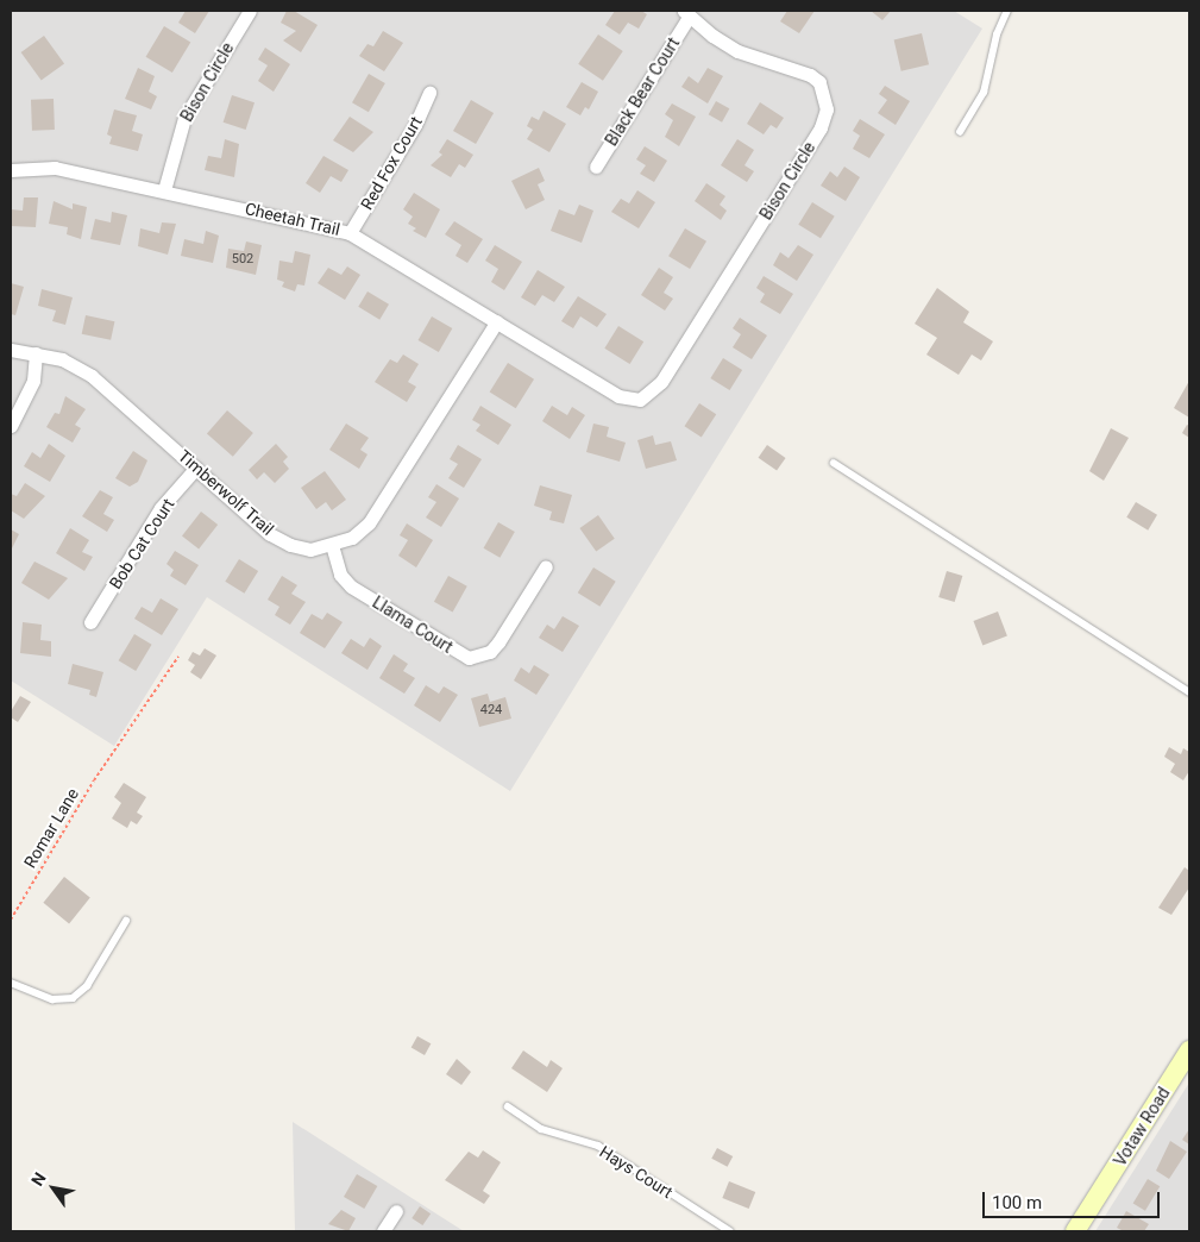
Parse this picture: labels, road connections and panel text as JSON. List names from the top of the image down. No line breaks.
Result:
{"streets":{"street":["Bison Circle","Black Bear Court","Red Fox Court","Cheetah Trail","Timberwolf Trail","Bob Cat Court","Llama Court","Votaw Road"],"lane":["Hays Court"],"path":["Romar Lane"]},"crossings":[["Bison Circle","Black Bear Court"],["Bison Circle","Cheetah Trail"],["Red Fox Court","Cheetah Trail"],["Cheetah Trail","Timberwolf Trail"],["Timberwolf Trail","Bob Cat Court"],["Timberwolf Trail","Llama Court"]],"house_numbers":["502","424"],"scale_bar":"100 m","north":"top left"}
